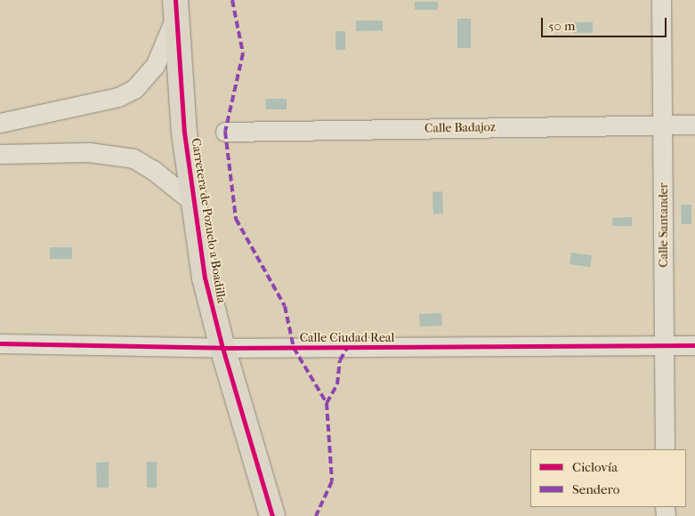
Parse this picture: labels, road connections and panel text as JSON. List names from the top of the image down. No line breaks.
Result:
{"streets":{"main road":["Carretera de Pozuelo a Boadilla"],"street":["Calle Badajoz","Calle Santander","Calle Ciudad Real"]},"crossings":[["Calle Badajoz","Calle Santander"],["Carretera de Pozuelo a Boadilla","Calle Ciudad Real"],["Calle Santander","Calle Ciudad Real"]],"legend":["Ciclovía","Sendero"],"scale_bar":"50 m"}
